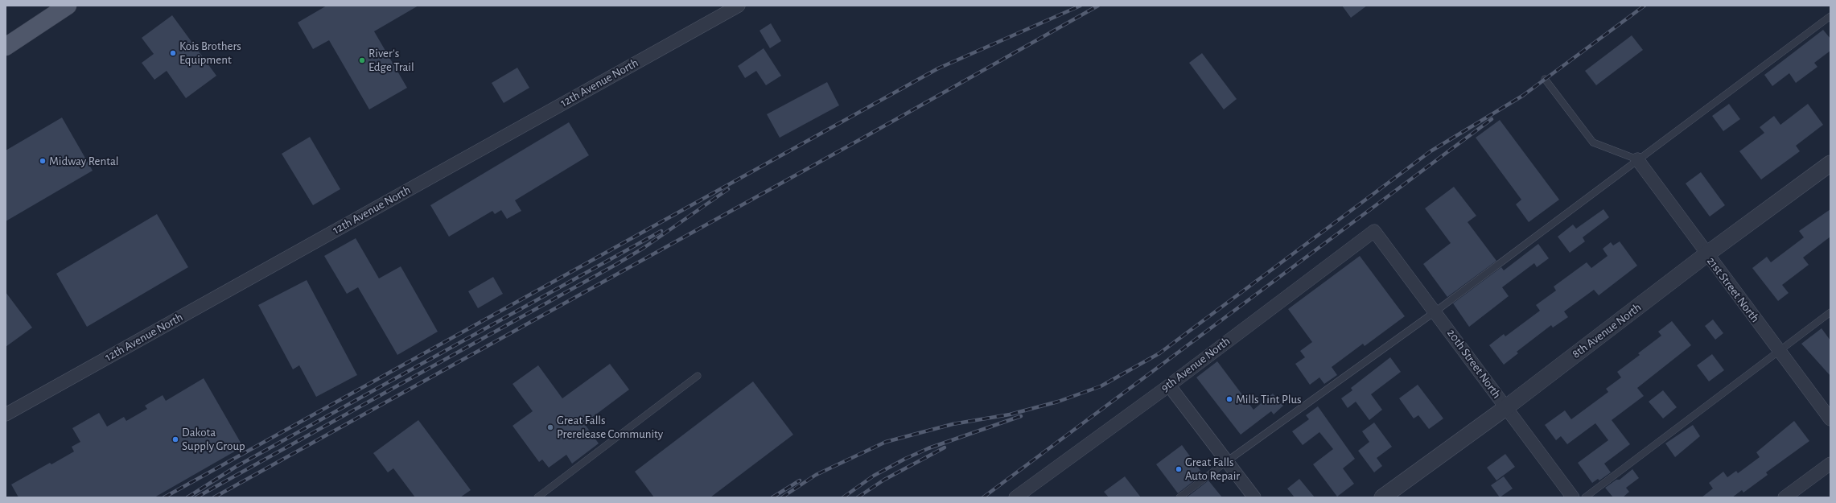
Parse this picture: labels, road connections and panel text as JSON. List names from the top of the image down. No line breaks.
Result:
{"streets":{"street":["12th Avenue North","21st Street North","8th Avenue North","20th Street North","9th Avenue North"]},"crossings":[["21st Street North","8th Avenue North"],["8th Avenue North","20th Street North"],["20th Street North","9th Avenue North"]],"places":["Kois Brothers Equipment","River's Edge Trail","Midway Rental","Mills Tint Plus","Great Falls Prerelease Community","Dakota Supply Group","Great Falls Auto Repair"]}
